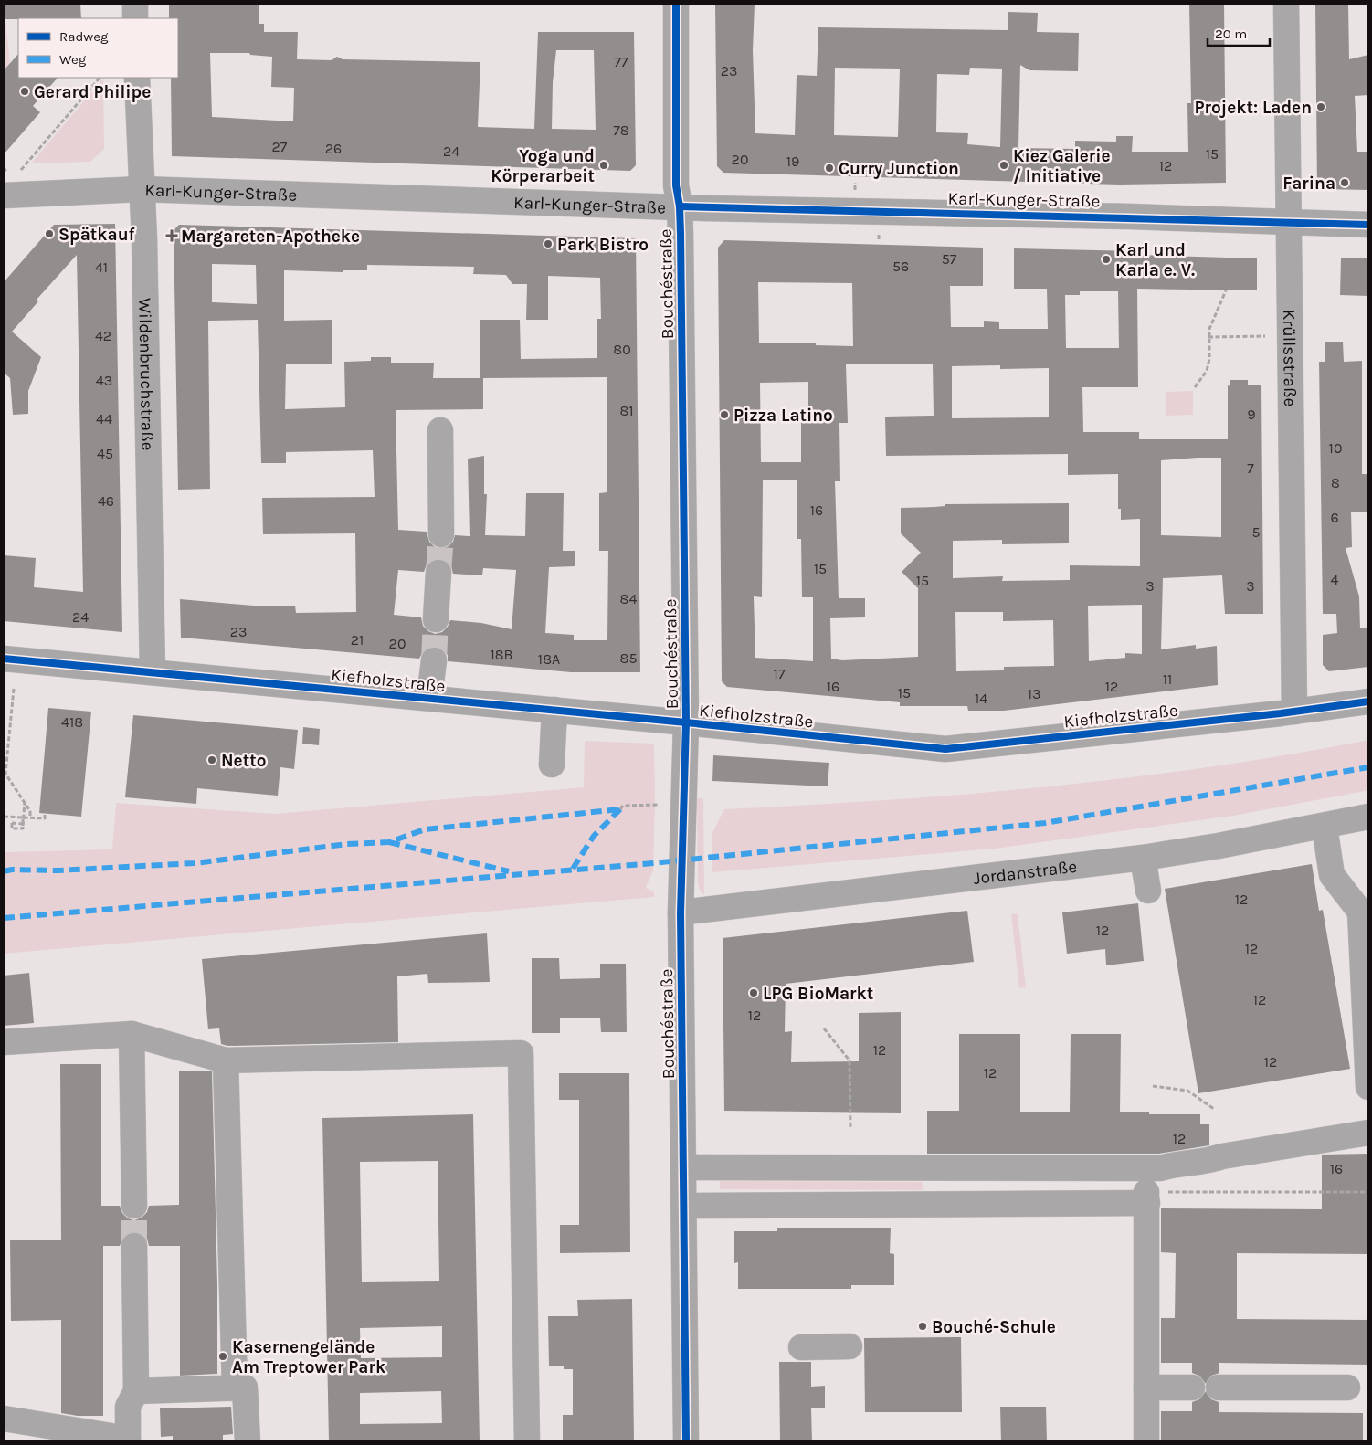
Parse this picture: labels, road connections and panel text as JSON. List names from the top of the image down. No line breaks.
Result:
{"streets":{"street":["Karl-Kunger-Straße","Bouchéstraße","Krüllsstraße","Wildenbruchstraße","Kiefholzstraße","Jordanstraße"]},"crossings":[["Karl-Kunger-Straße","Bouchéstraße"],["Karl-Kunger-Straße","Krüllsstraße"],["Karl-Kunger-Straße","Wildenbruchstraße"],["Bouchéstraße","Kiefholzstraße"],["Bouchéstraße","Jordanstraße"],["Krüllsstraße","Kiefholzstraße"],["Wildenbruchstraße","Kiefholzstraße"]],"places":{"other":["Gerard Philipe","Projekt: Laden","Yoga und Körperarbeit","Kiez Galerie / Initiative","Curry Junction","Farina","Spätkauf","Park Bistro","Karl und Karla e. V.","Pizza Latino","Netto","LPG BioMarkt","Bouché-Schule","Kasernengelände Am Treptower Park"],"health":["Margareten-Apotheke"]},"house_numbers":["77","23","78","27","26","24","15","20","19","12","57","56","41","42","80","43","81","9","44","10","45","7","8","46","16","6","5","15","4","15","3","3","84","24","23","21","20","18B","85","18A","17","11","16","12","15","13","14","418","12","12","12","12","12","12","12","12","12","16"],"legend":["Radweg","Weg"],"scale_bar":"20 m"}
